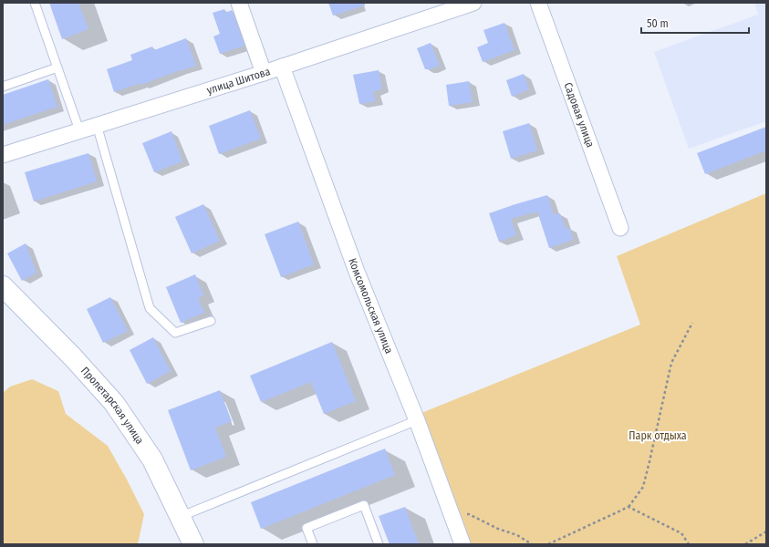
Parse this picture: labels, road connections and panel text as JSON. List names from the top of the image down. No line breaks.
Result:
{"streets":{"street":["улица Шитова","Садовая улица","Комсомольская улица","Пролетарская улица"]},"crossings":[["улица Шитова","Комсомольская улица"]],"parks":["Парк отдыха"],"scale_bar":"50 m"}
